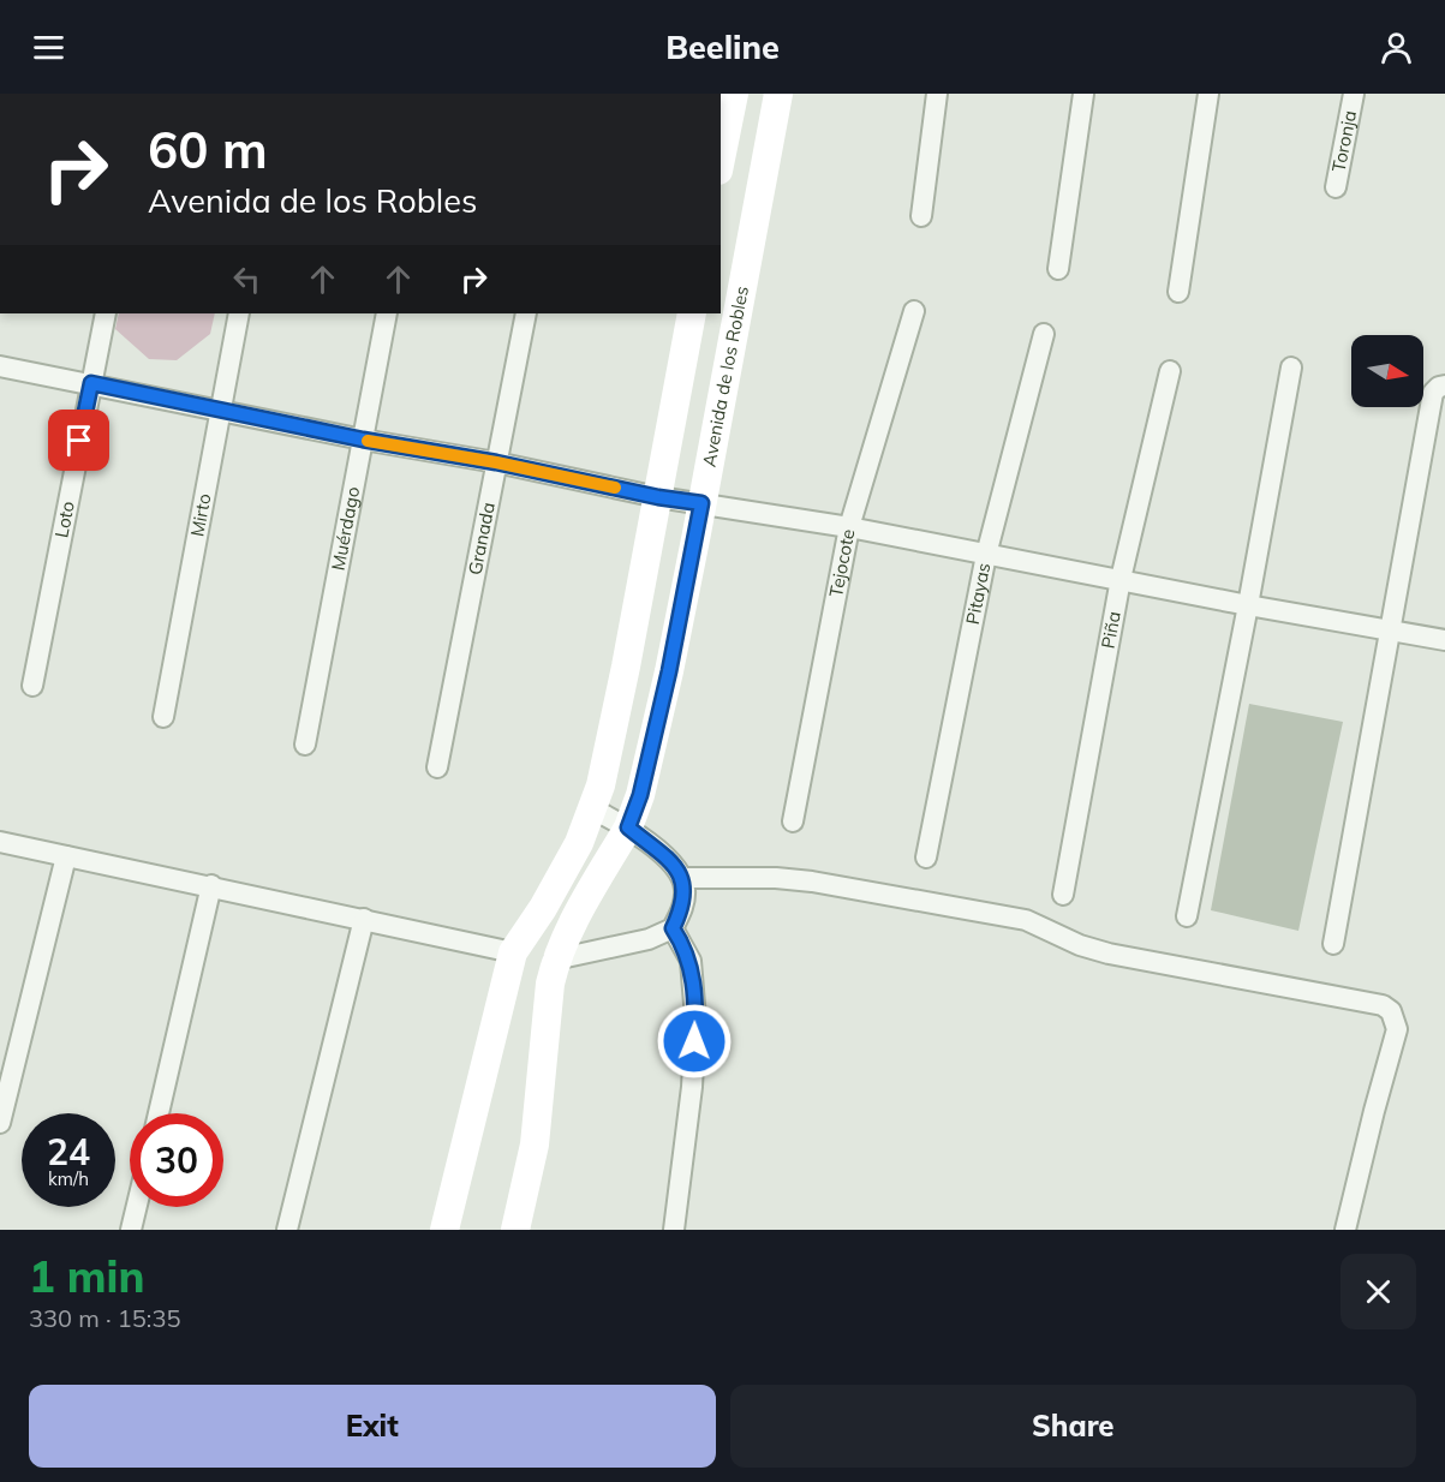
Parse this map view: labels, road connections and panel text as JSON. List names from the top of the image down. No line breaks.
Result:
{"streets":{"street":["Toronja","Avenida de los Robles","Mirto","Loto","Muérdago","Granada","Tejocote","Pitayas","Piña"]},"north":"right","page":{"header":"Beeline","turn":["60 m","Avenida de los Robles"],"speed":"24 km/h","limit":"30","heading":["1 min","330 m · 15:35"],"buttons":["Exit","Share"]}}
